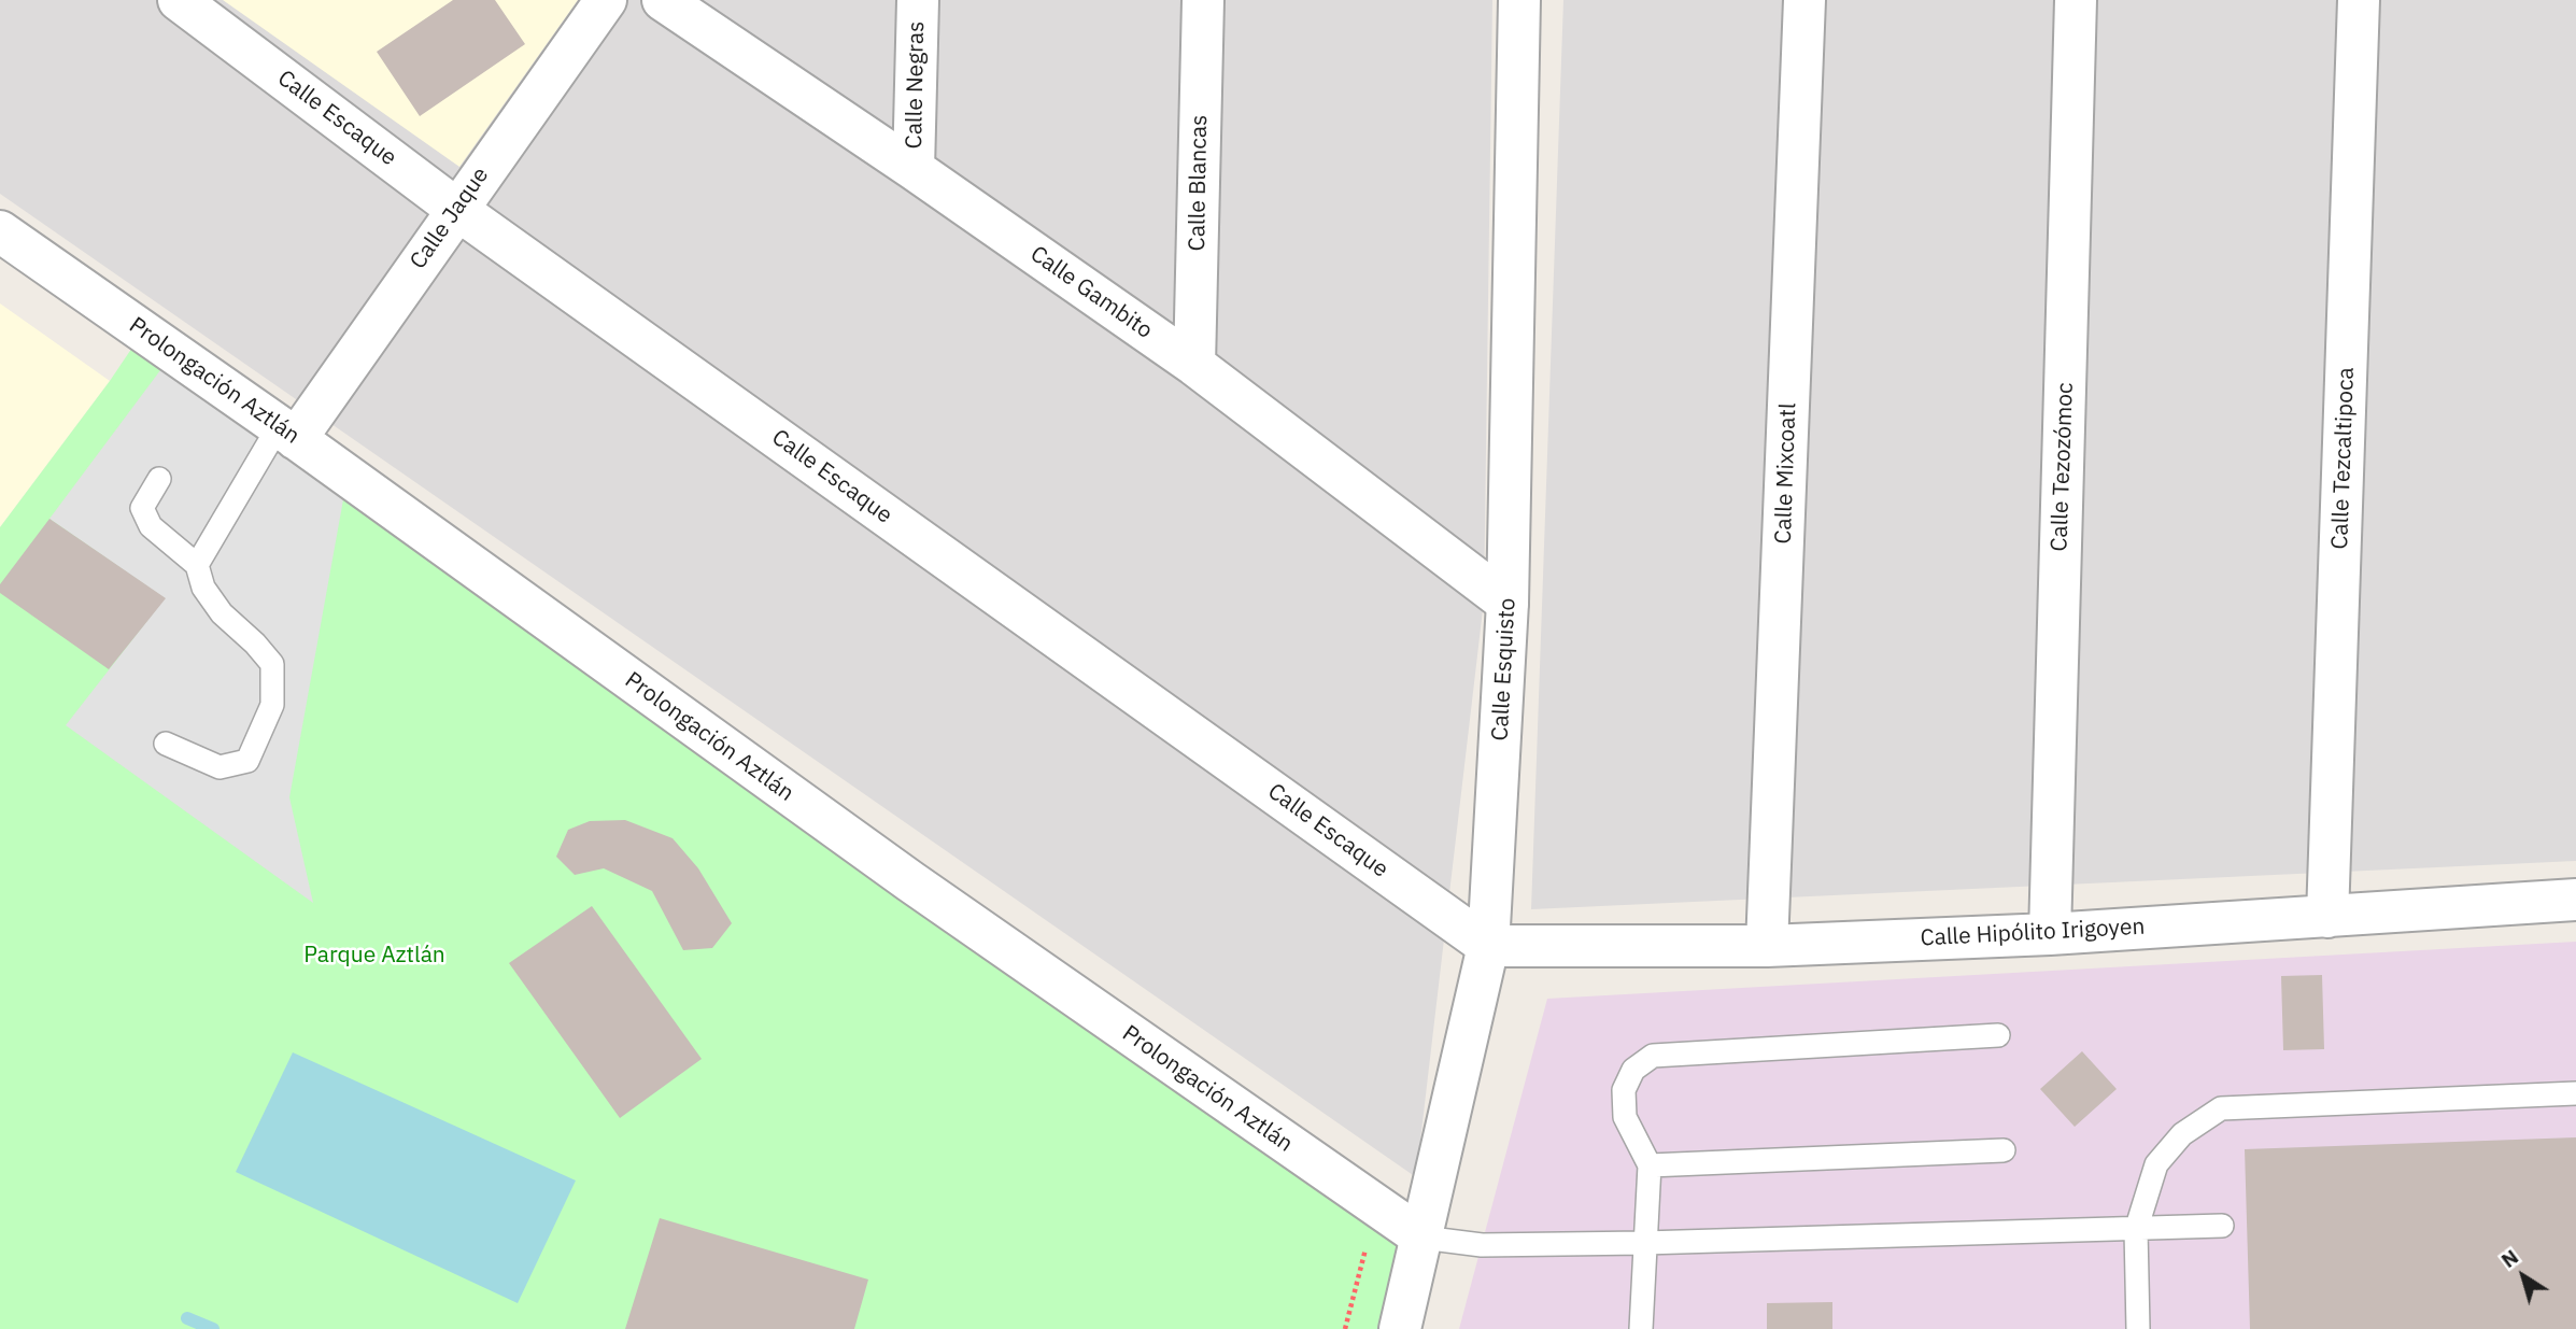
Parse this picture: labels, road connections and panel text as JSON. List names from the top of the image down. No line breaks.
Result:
{"streets":{"street":["Calle Negras","Calle Escaque","Calle Blancas","Calle Jaque","Calle Gambito","Prolongación Aztlán","Calle Tezcaltipoca","Calle Tezozómoc","Calle Mixcoatl","Calle Esquisto","Calle Hipólito Irigoyen"]},"crossings":[["Calle Negras","Calle Gambito"],["Calle Escaque","Calle Jaque"],["Calle Escaque","Calle Esquisto"],["Calle Escaque","Calle Hipólito Irigoyen"],["Calle Blancas","Calle Gambito"],["Calle Jaque","Prolongación Aztlán"],["Calle Gambito","Calle Esquisto"],["Prolongación Aztlán","Calle Esquisto"],["Calle Tezcaltipoca","Calle Hipólito Irigoyen"],["Calle Tezozómoc","Calle Hipólito Irigoyen"],["Calle Mixcoatl","Calle Hipólito Irigoyen"],["Calle Esquisto","Calle Hipólito Irigoyen"]],"parks":["Parque Aztlán"],"north":"top left"}
